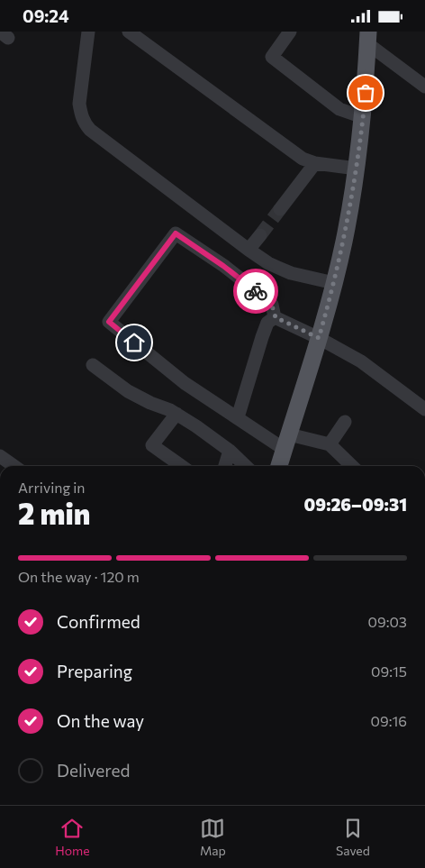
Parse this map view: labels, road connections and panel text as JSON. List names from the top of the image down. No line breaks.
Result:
{"page":{"status":"09:24","heading":["2 min","Arriving in","09:26–09:31"],"bar":"On the way · 120 m","list":[["Confirmed","09:03"],["Preparing","09:15"],["On the way","09:16"],"Delivered"],"tabs":["Home","Map","Saved"]}}
